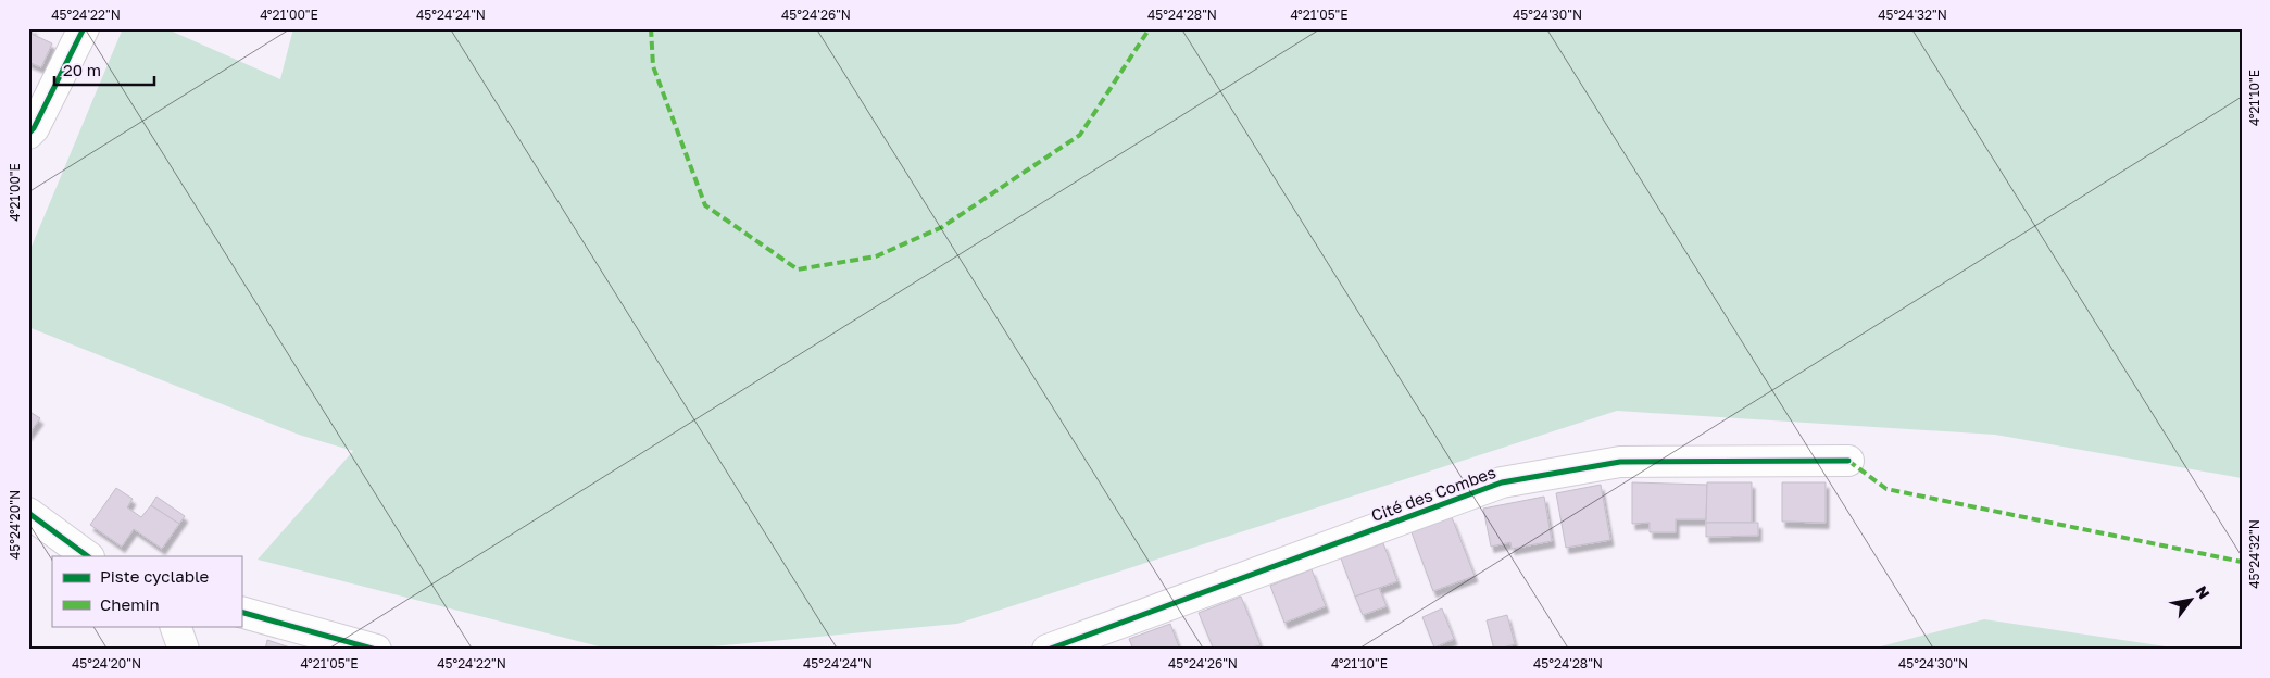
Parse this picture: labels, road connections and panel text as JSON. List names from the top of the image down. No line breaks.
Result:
{"streets":{"street":["Cité des Combes"]},"legend":["Piste cyclable","Chemin"],"scale_bar":"20 m","north":"top right","coordinates":["45°24'22\"N","4°21'00\"E","45°24'24\"N","45°24'26\"N","45°24'28\"N","4°21'05\"E","45°24'30\"N","45°24'32\"N","4°21'10\"E","45°24'20\"N"]}
